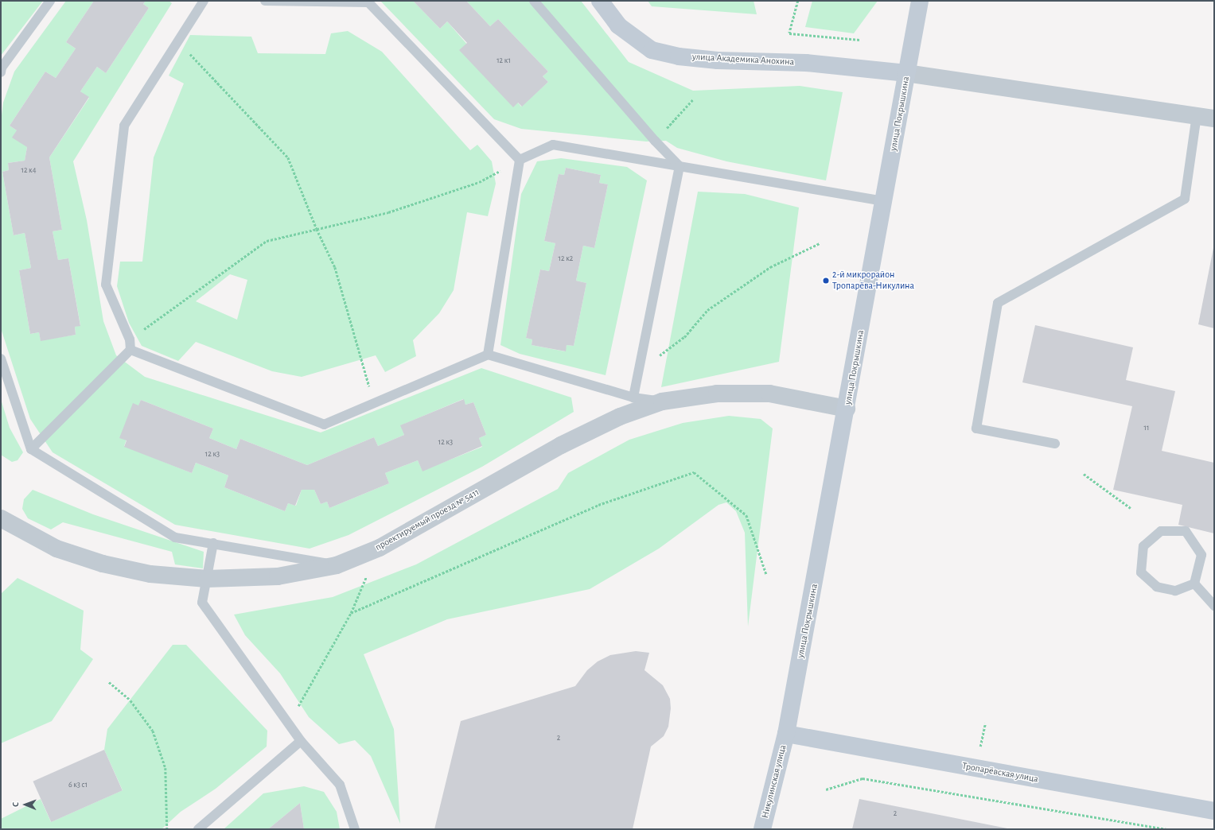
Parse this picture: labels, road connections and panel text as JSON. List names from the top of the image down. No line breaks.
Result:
{"streets":{"main road":["улица Академика Анохина","улица Покрышкина","Тропарёвская улица","Никулинская улица"],"street":["проектируемый проезд № 5411"]},"crossings":[["улица Академика Анохина","улица Покрышкина"],["улица Покрышкина","проектируемый проезд № 5411"],["улица Покрышкина","Тропарёвская улица"],["улица Покрышкина","Никулинская улица"],["Тропарёвская улица","Никулинская улица"]],"places":["2-й микрорайон Тропарёва-Никулина"],"house_numbers":["12 к1","12 к4","12 к2","11","12 к3","12 к3","2","6 к3 с1","2"],"north":"left"}
